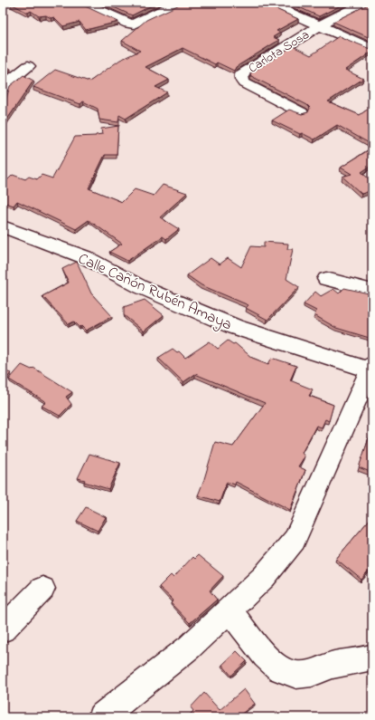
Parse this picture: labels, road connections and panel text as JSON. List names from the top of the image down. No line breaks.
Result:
{"streets":{"street":["Carlota Sosa","Calle Cañón Rubén Amaya"]}}
